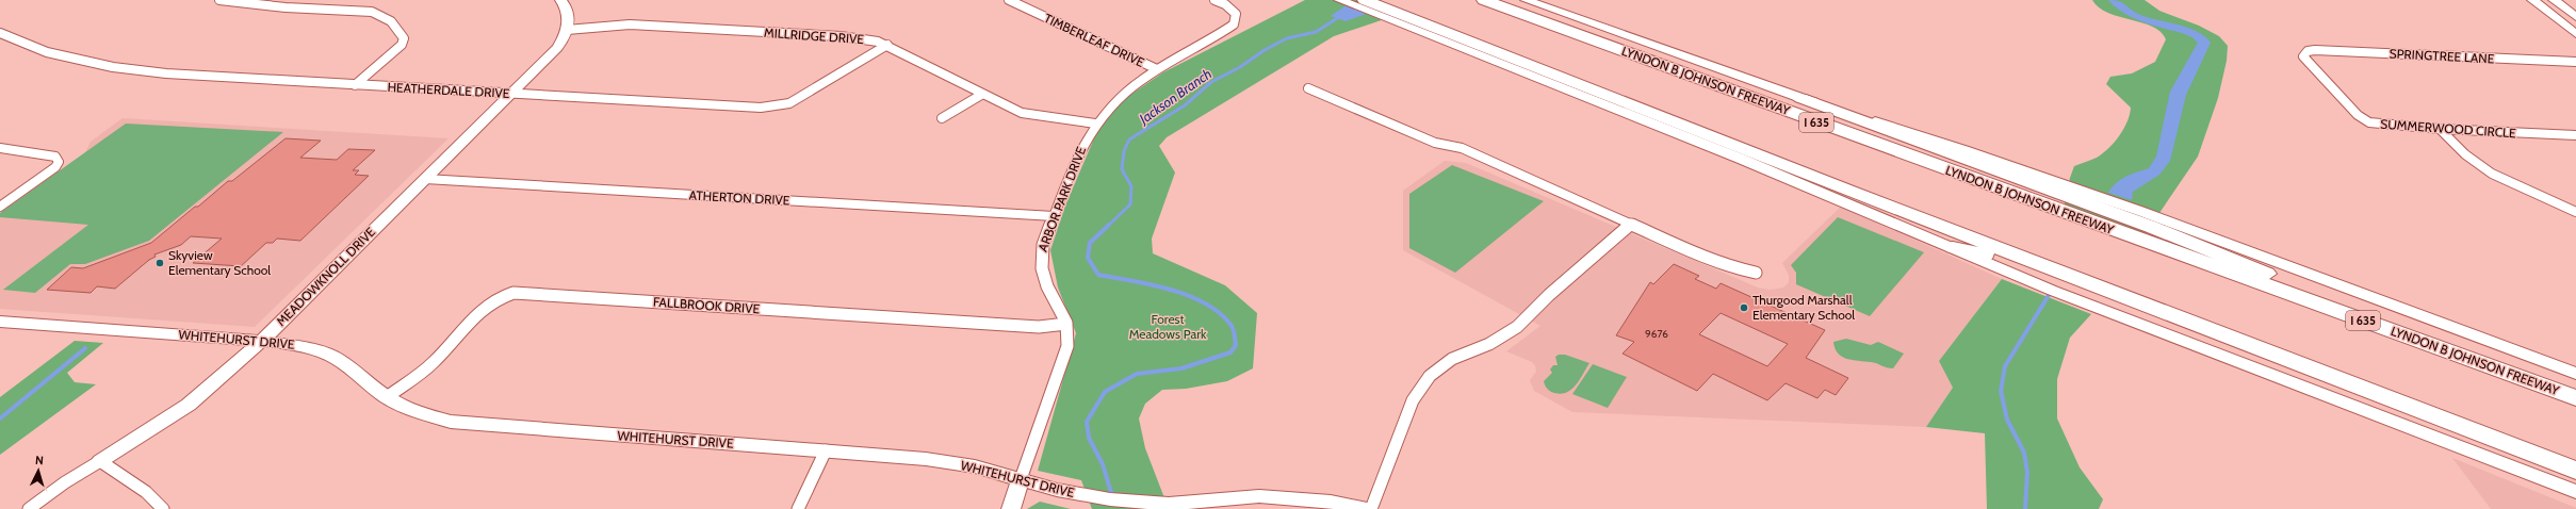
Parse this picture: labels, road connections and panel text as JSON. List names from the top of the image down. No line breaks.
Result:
{"streets":{"highway":["LYNDON B JOHNSON FREEWAY","I 635"],"main road":["ARBOR PARK DRIVE","MEADOWKNOLL DRIVE","WHITEHURST DRIVE"],"street":["MILLRIDGE DRIVE","TIMBERLEAF DRIVE","SPRINGTREE LANE","HEATHERDALE DRIVE","SUMMERWOOD CIRCLE","ATHERTON DRIVE","FALLBROOK DRIVE"]},"crossings":[["MILLRIDGE DRIVE","HEATHERDALE DRIVE"],["MILLRIDGE DRIVE","ARBOR PARK DRIVE"],["MILLRIDGE DRIVE","MEADOWKNOLL DRIVE"],["TIMBERLEAF DRIVE","ARBOR PARK DRIVE"],["SPRINGTREE LANE","SUMMERWOOD CIRCLE"],["HEATHERDALE DRIVE","MEADOWKNOLL DRIVE"],["ATHERTON DRIVE","ARBOR PARK DRIVE"],["ATHERTON DRIVE","MEADOWKNOLL DRIVE"],["ARBOR PARK DRIVE","FALLBROOK DRIVE"],["ARBOR PARK DRIVE","WHITEHURST DRIVE"],["MEADOWKNOLL DRIVE","WHITEHURST DRIVE"],["FALLBROOK DRIVE","WHITEHURST DRIVE"]],"water":["Jackson Branch"],"parks":["Forest Meadows Park"],"places":["Skyview Elementary School","Thurgood Marshall Elementary School"],"house_numbers":["9676"],"north":"top"}
